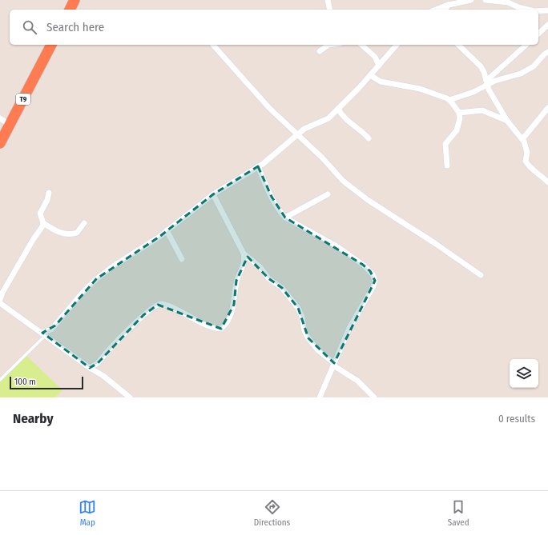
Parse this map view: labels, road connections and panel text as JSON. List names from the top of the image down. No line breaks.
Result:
{"streets":{"highway":["T9"]},"scale_bar":"100 m","page":{"search":"Search here","scale":"100 m","heading":["Nearby","0 results"],"nav":["Map","Directions","Saved"]}}
